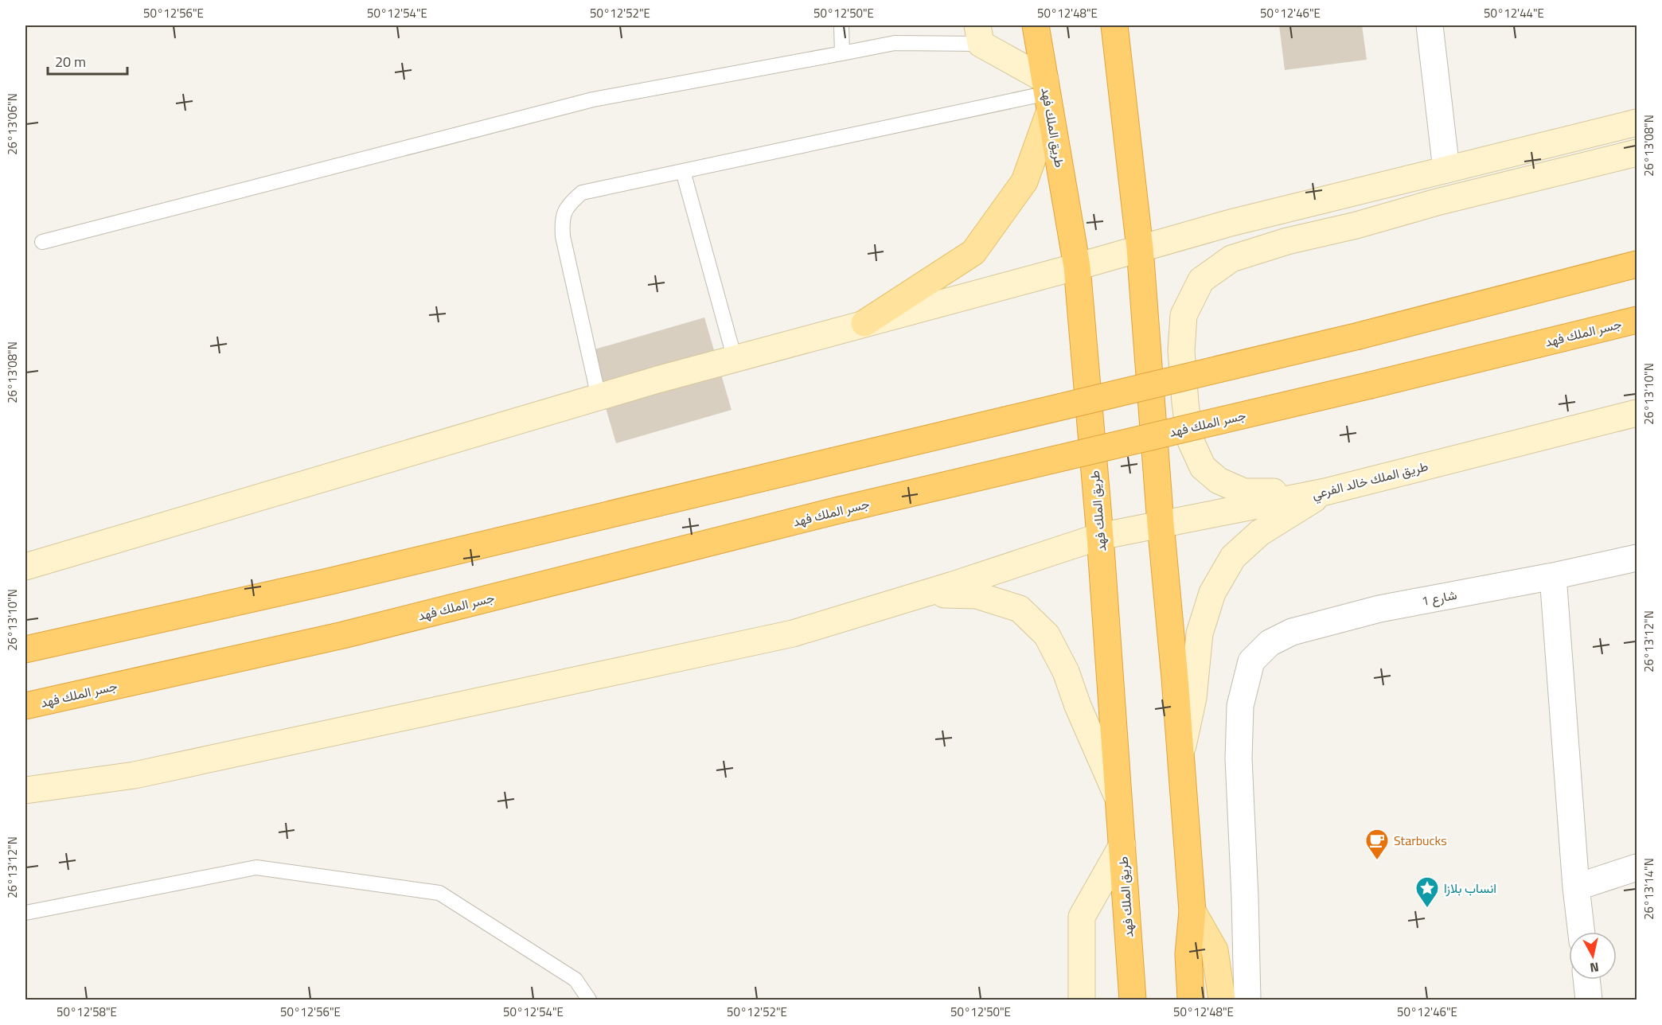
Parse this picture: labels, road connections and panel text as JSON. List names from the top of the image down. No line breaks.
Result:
{"streets":{"highway":["طريق الملك فهد","جسر الملك فهد"],"main road":["طريق الملك خالد الفرعي"],"street":["شارع 1"]},"crossings":[["طريق الملك فهد","طريق الملك خالد الفرعي"]],"places":{"cafe":["Starbucks"],"place":["انساب بلازا"]},"scale_bar":"20 m","north":"bottom","coordinates":["50°12'56\"E","50°12'54\"E","50°12'52\"E","50°12'50\"E","50°12'48\"E","50°12'46\"E","50°12'44\"E","26°13'06\"N","26°13'08\"N","26°13'10\"N","26°13'12\"N","26°13'14\"N","50°12'58\"E"]}
